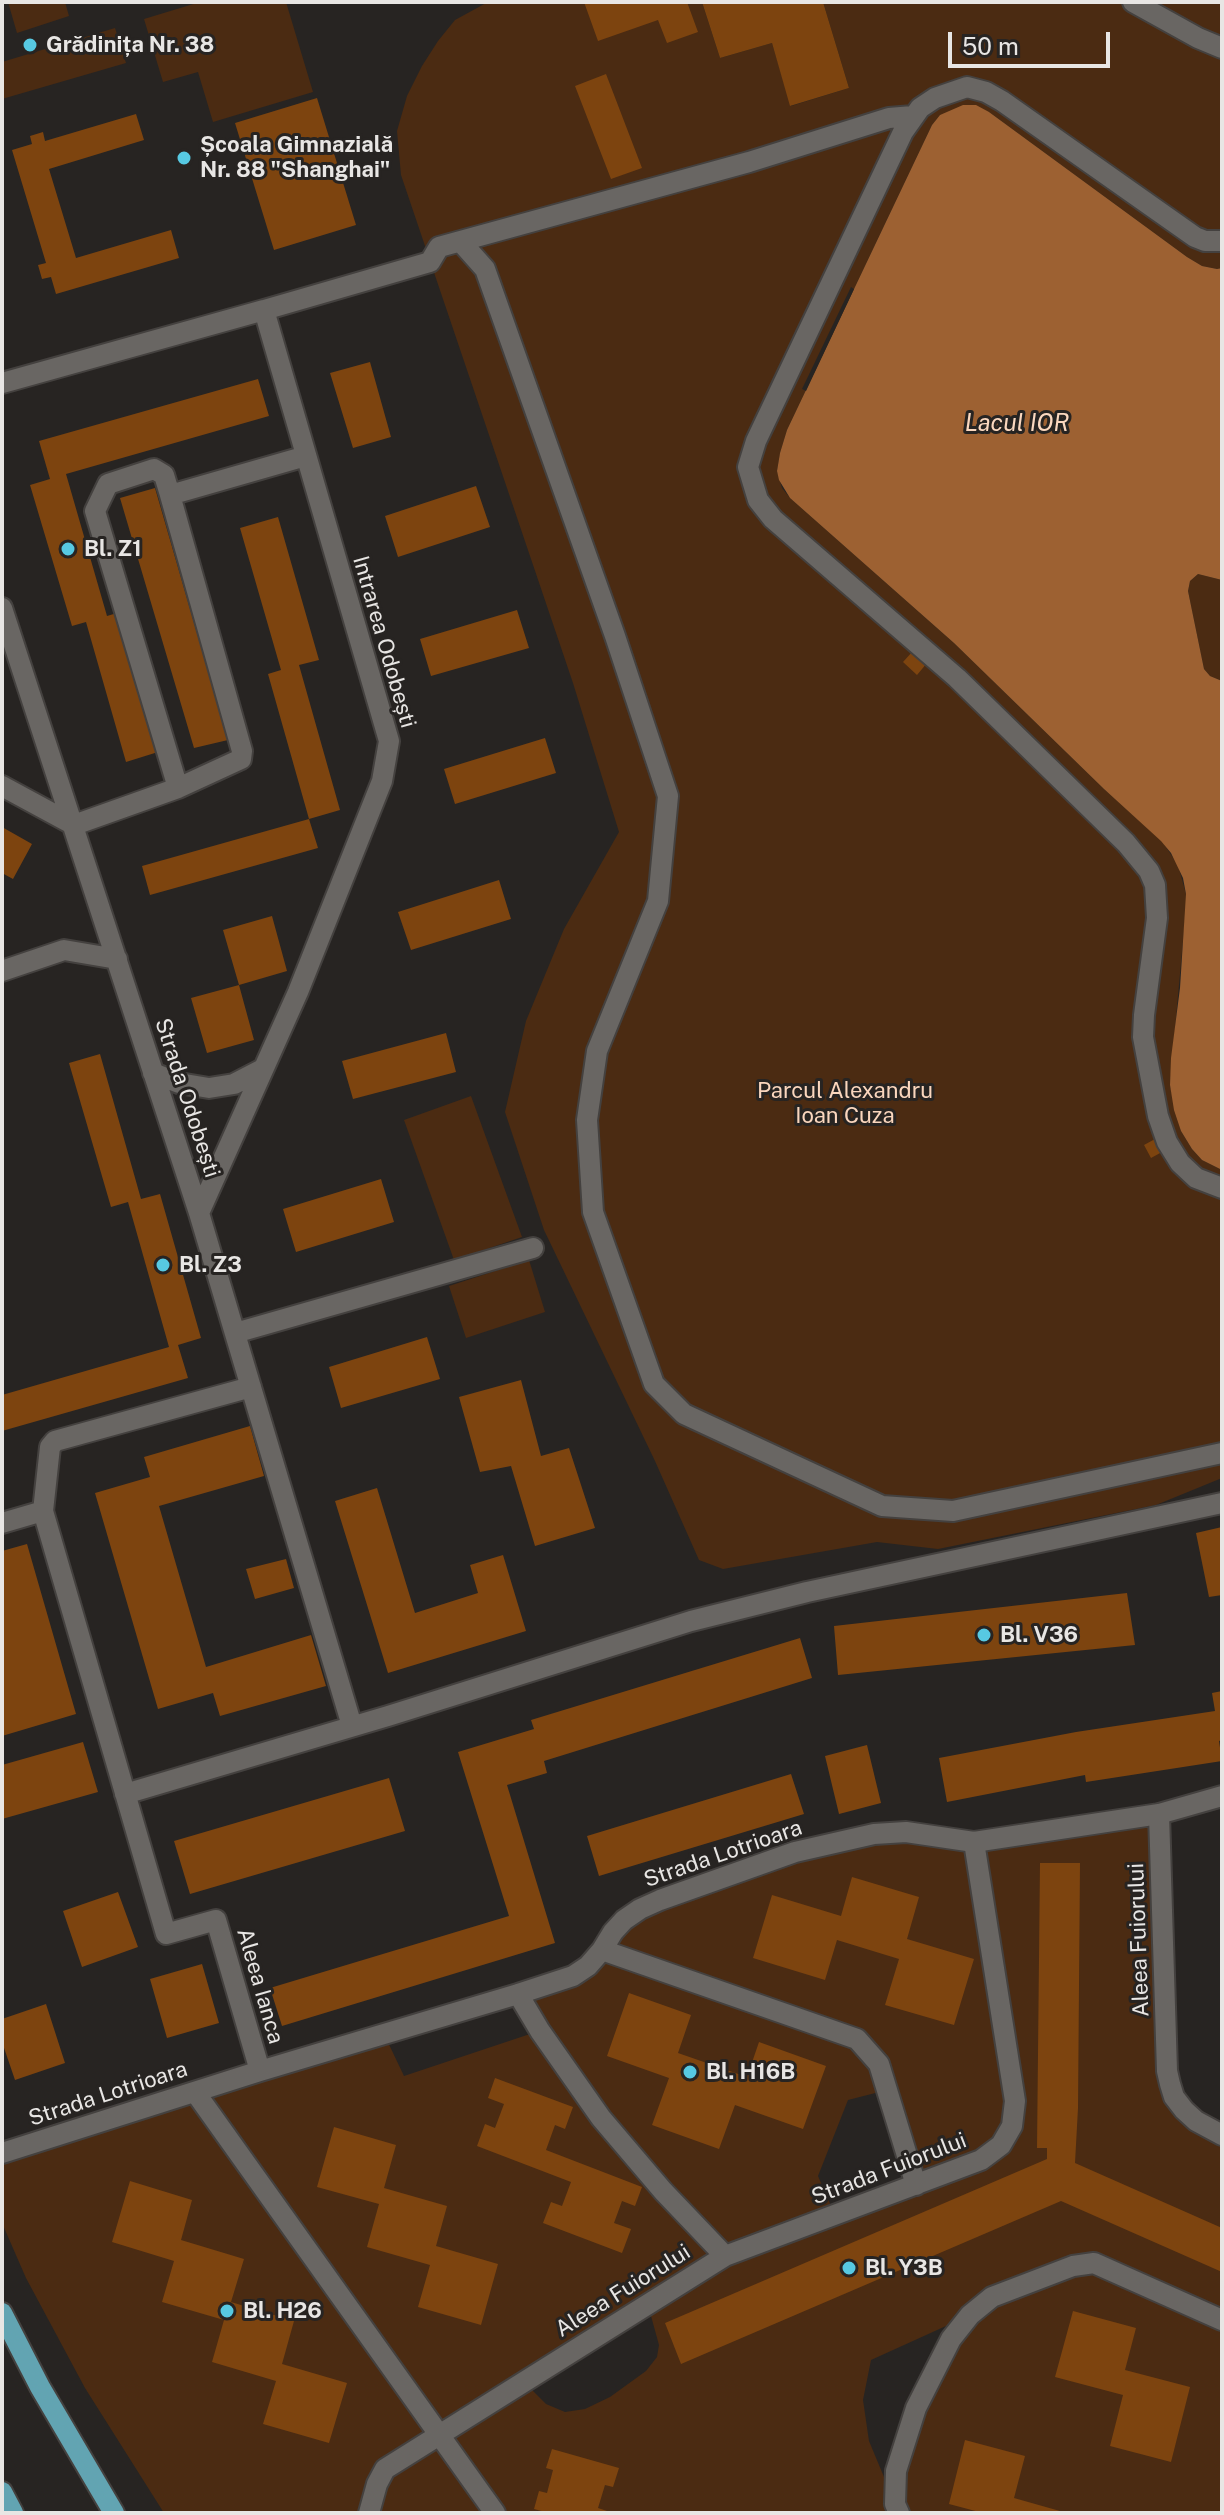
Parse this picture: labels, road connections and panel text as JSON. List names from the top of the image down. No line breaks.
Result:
{"streets":{"street":["Intrarea Odobești","Strada Odobești","Strada Lotrioara","Aleea Fuiorului","Aleea Ianca","Strada Fuiorului"]},"crossings":[["Intrarea Odobești","Strada Odobești"],["Strada Lotrioara","Aleea Fuiorului"],["Strada Lotrioara","Aleea Ianca"],["Strada Lotrioara","Strada Fuiorului"],["Aleea Fuiorului","Strada Fuiorului"]],"water":["Lacul IOR"],"parks":["Parcul Alexandru Ioan Cuza"],"places":["Grădinița Nr. 38","Școala Gimnazială Nr. 88 \"Shanghai\"","Bl. Z1","Bl. Z3","Bl. V36","Bl. H16B","Bl. Y3B","Bl. H26"],"scale_bar":"50 m"}
